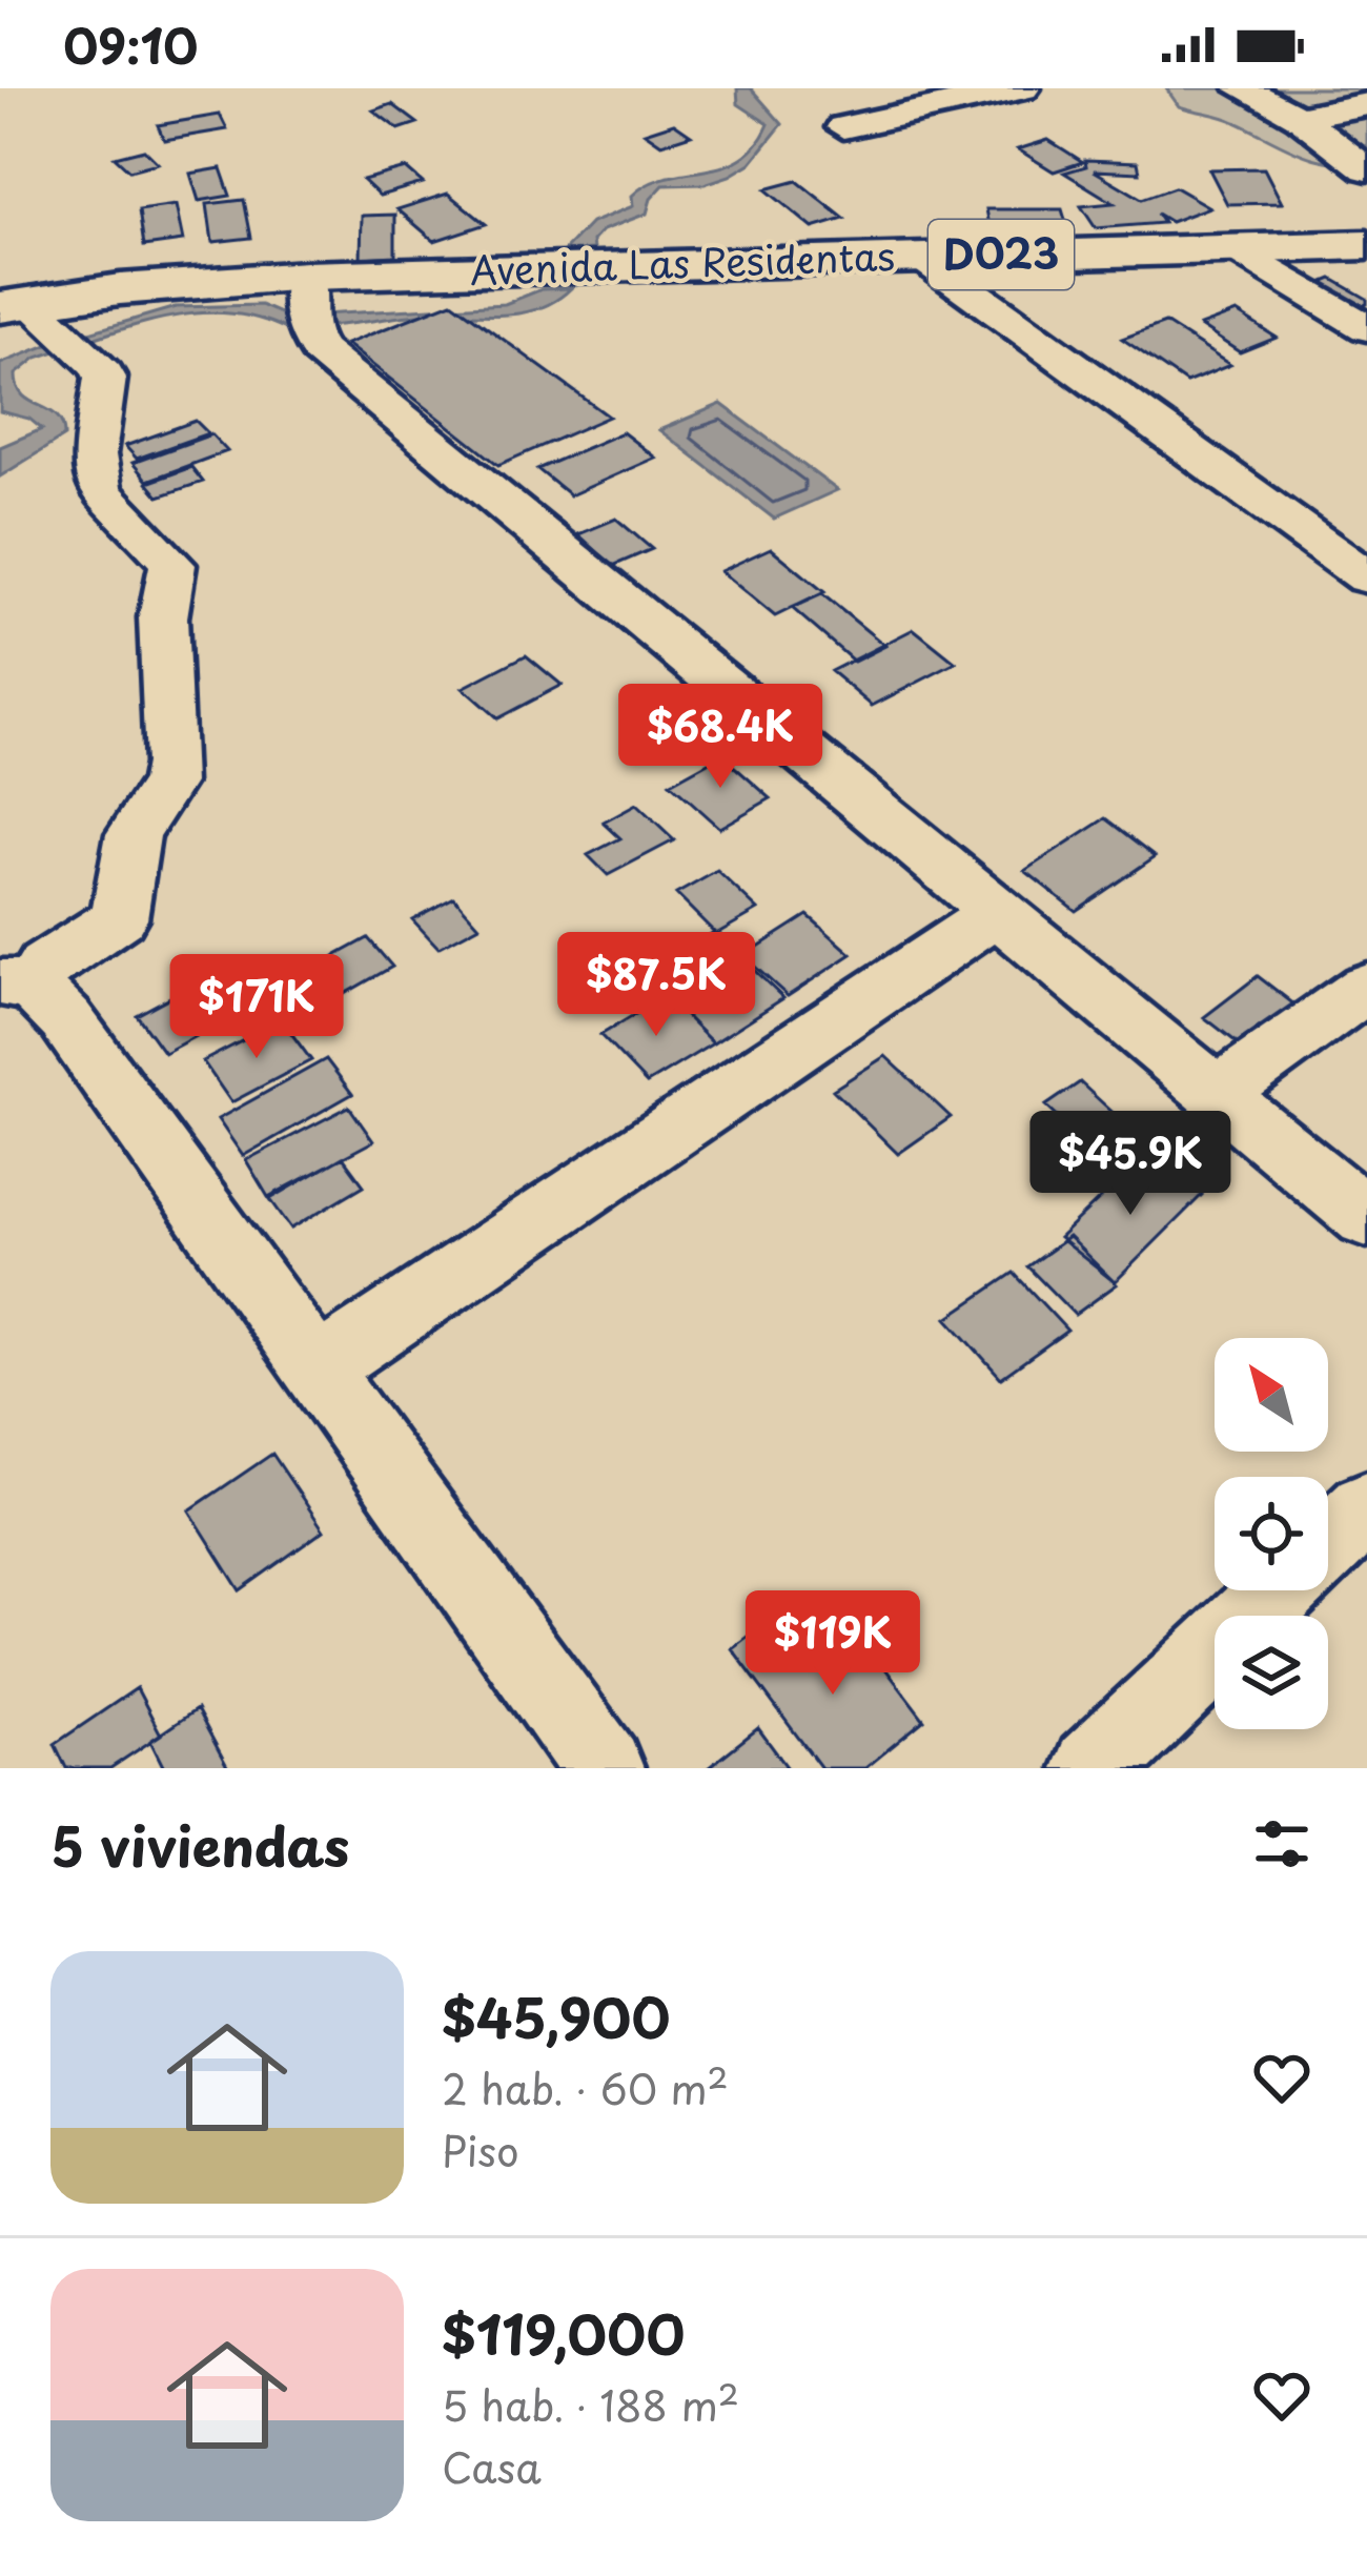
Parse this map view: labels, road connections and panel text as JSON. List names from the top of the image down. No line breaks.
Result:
{"streets":{"main road":["D023","Avenida Las Residentas"]},"north":"top left","page":{"status":"09:10","price":["$68.4K","$87.5K","$171K","$45.9K","$119K"],"heading":"5 viviendas","list":[{"name":"$45,900","note":"2 hab. · 60 m² · Piso"},{"name":"$119,000","note":"5 hab. · 188 m² · Casa"}]}}
